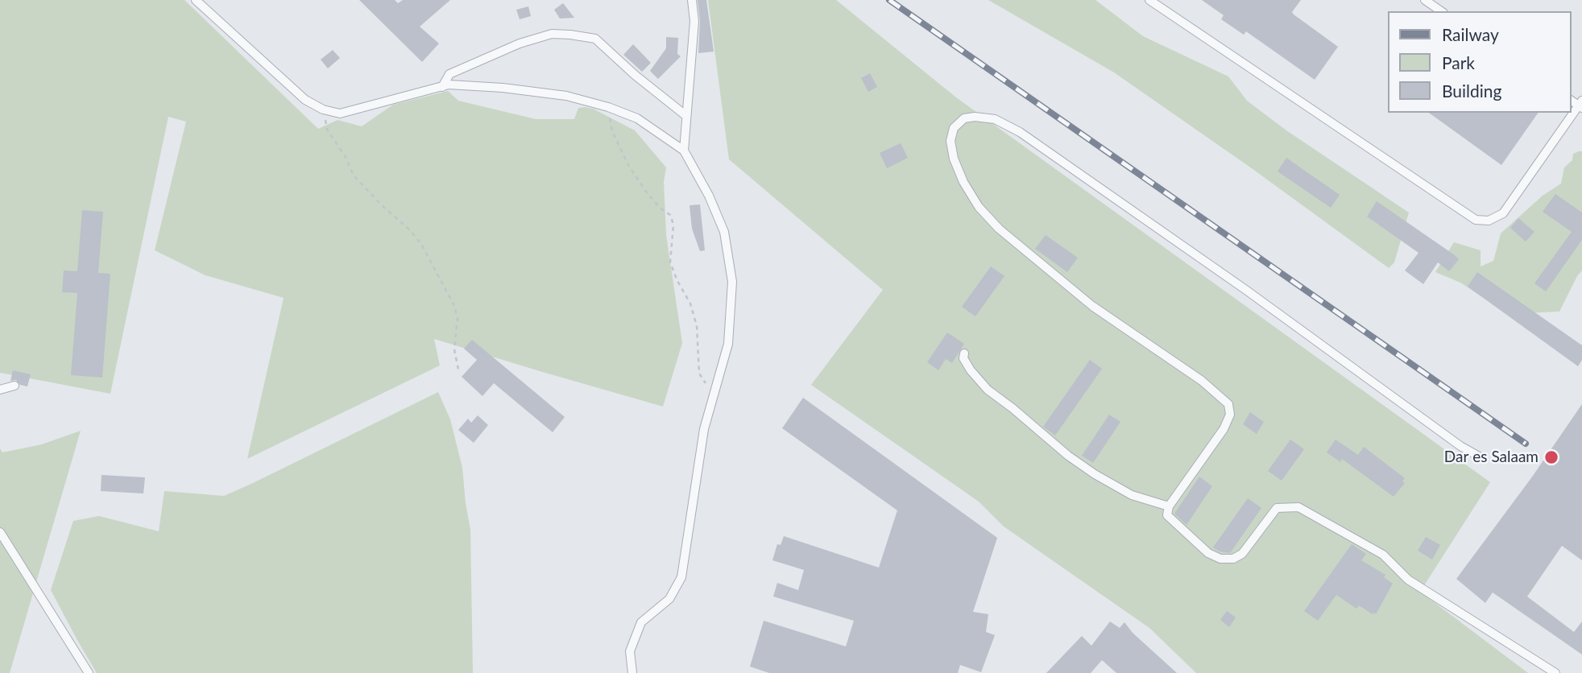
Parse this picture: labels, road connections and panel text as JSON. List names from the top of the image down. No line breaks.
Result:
{"places":["Dar es Salaam"],"legend":["Railway","Park","Building"]}
